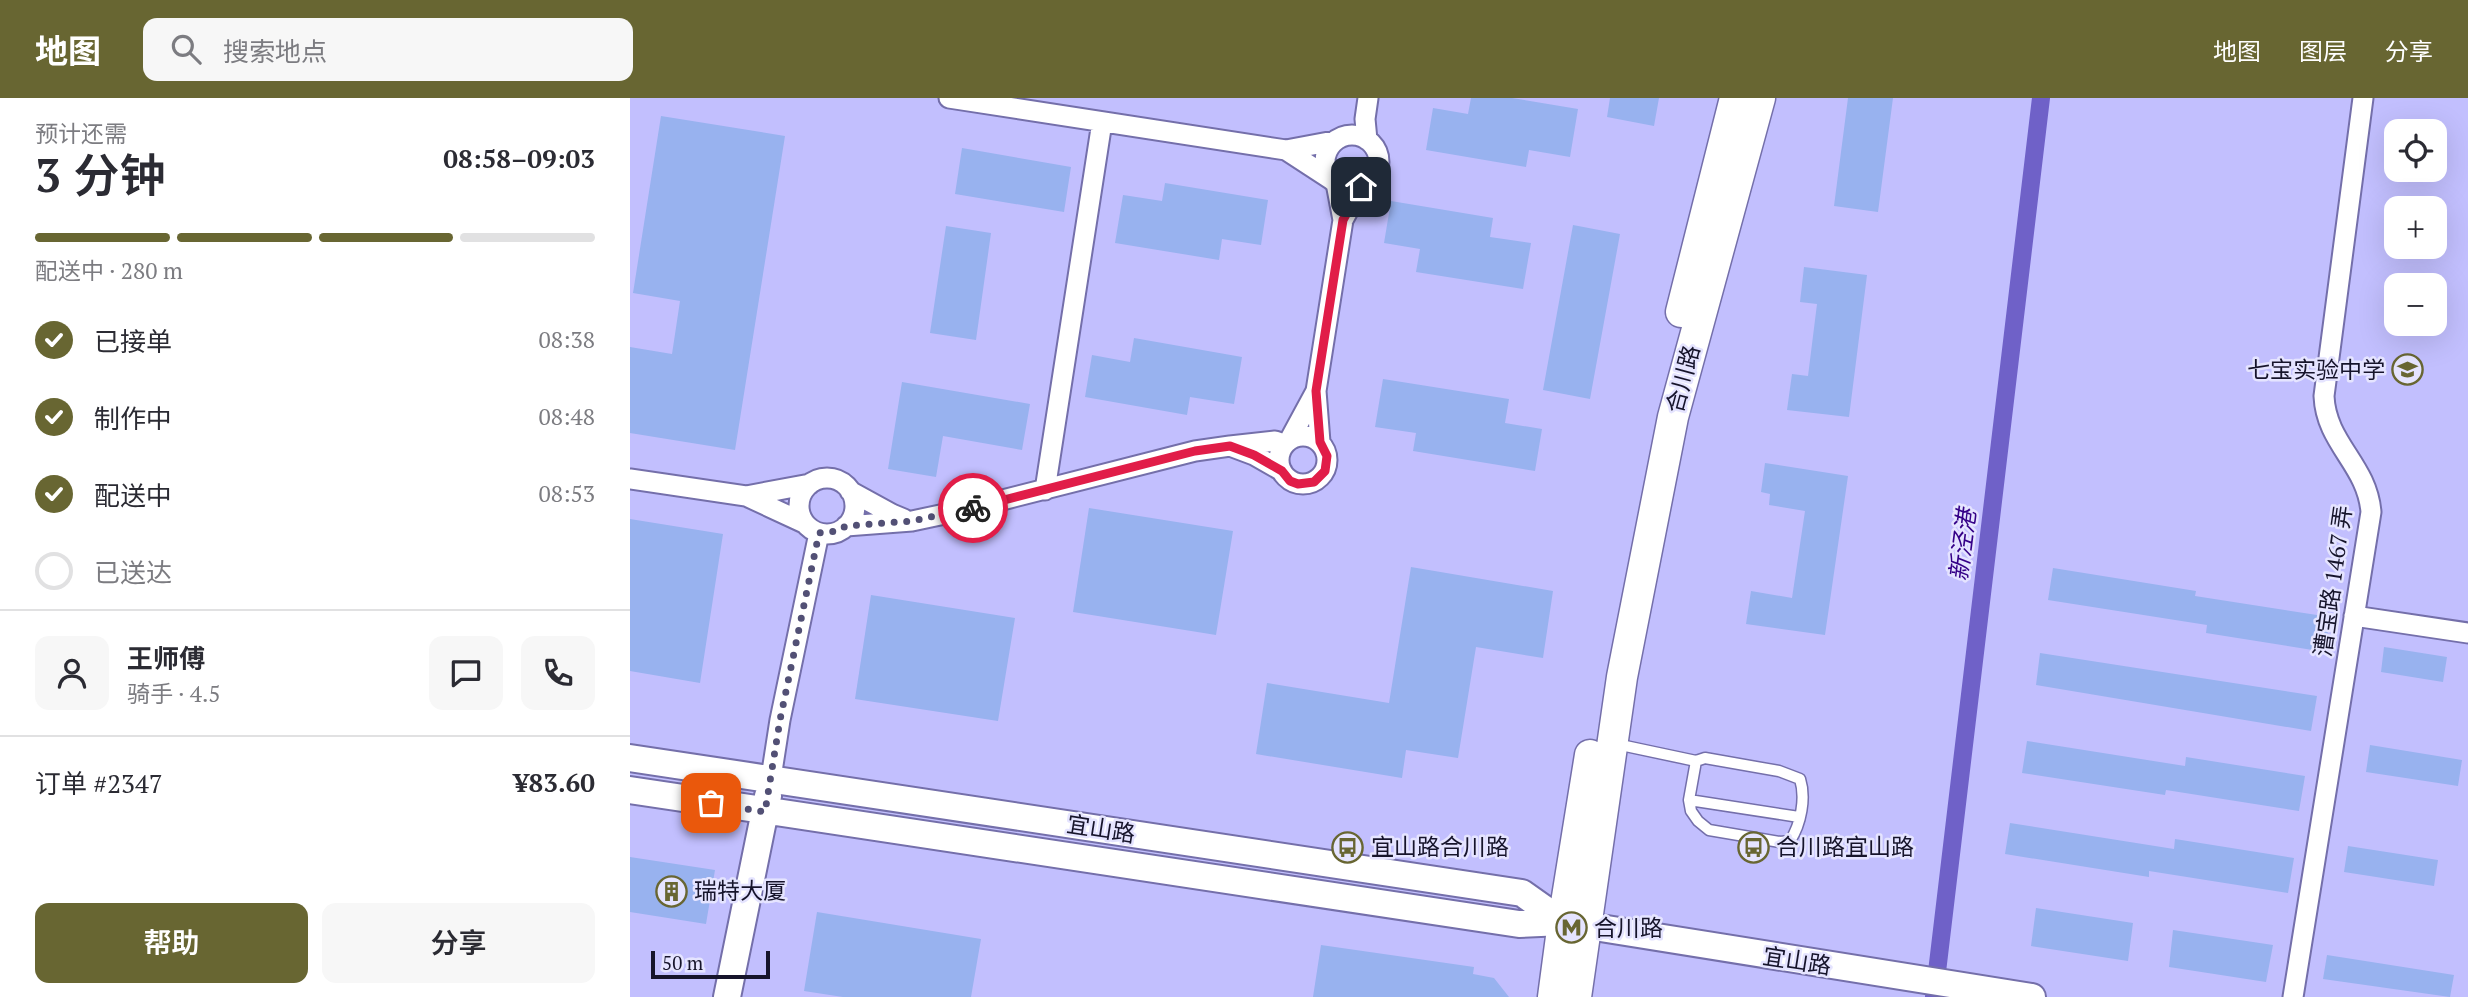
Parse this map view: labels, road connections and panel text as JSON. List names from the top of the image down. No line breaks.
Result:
{"streets":{"main road":["合川路"],"street":["漕宝路 1467 弄","宜山路"]},"crossings":[["合川路","宜山路"]],"water":["新泾港"],"places":{"school or university":["七宝实验中学"],"bus stop":["宜山路合川路","合川路宜山路"],"building":["瑞特大厦"],"metro station":["合川路"]},"scale_bar":"50 m","page":{"header":"地图","search":"搜索地点","nav":["地图","图层","分享"],"heading":["3 分钟","预计还需","08:58–09:03"],"panel":["王师傅","骑手 · 4.5","订单 #2347","¥83.60"],"map_buttons":["+","−"],"bar":"配送中 · 280 m","list":[["已接单","08:38"],["制作中","08:48"],["配送中","08:53"],"已送达"],"buttons":["帮助","分享"],"scale":"50 m"}}
